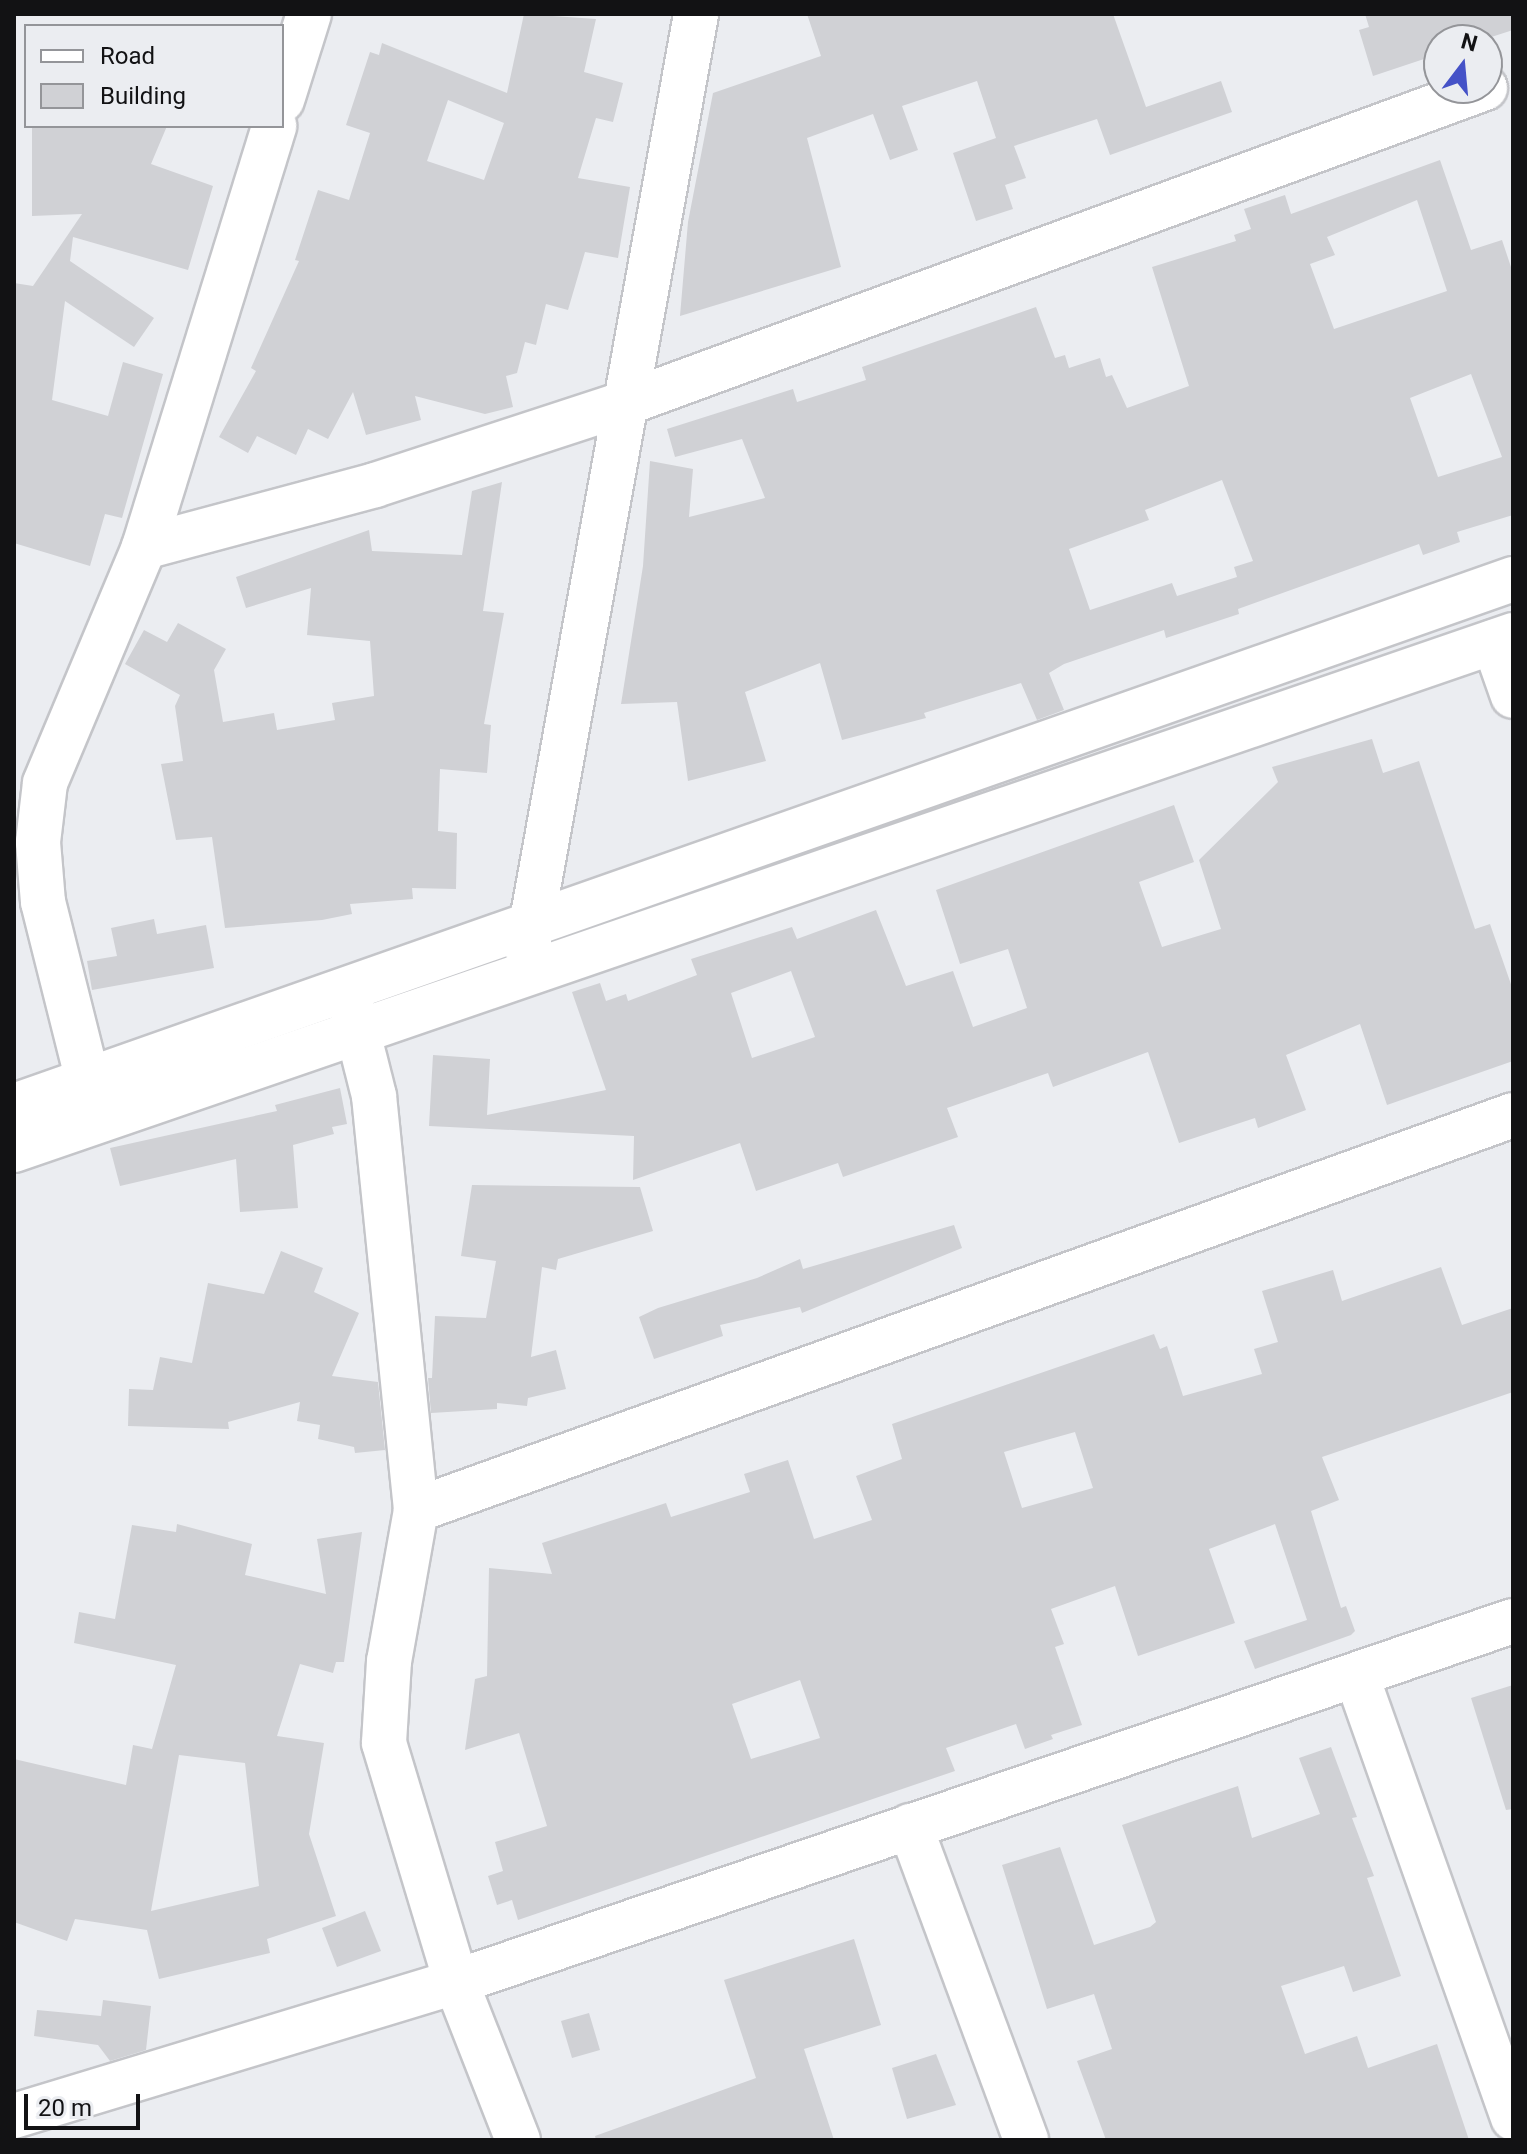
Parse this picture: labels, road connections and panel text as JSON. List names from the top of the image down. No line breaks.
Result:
{"legend":["Road","Building"],"scale_bar":"20 m","north":"top"}
